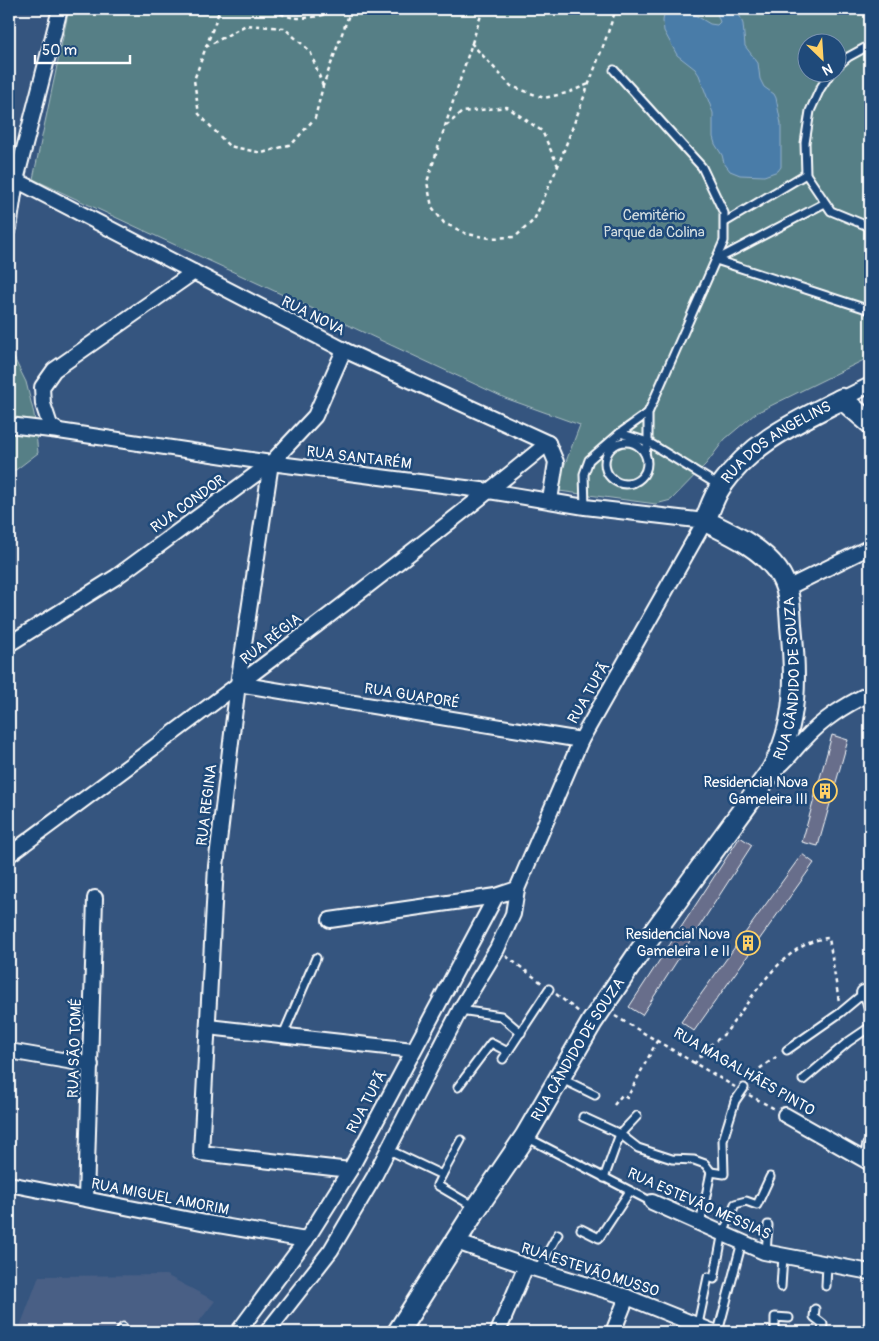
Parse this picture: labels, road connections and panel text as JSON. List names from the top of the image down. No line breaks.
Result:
{"streets":{"street":["RUA NOVA","RUA DOS ANGELINS","RUA SANTARÉM","RUA CONDOR","RUA RÉGIA","RUA CÂNDIDO DE SOUZA","RUA TUPÃ","RUA GUAPORÉ","RUA REGINA","RUA SÃO TOMÉ","RUA MAGALHÃES PINTO","RUA MIGUEL AMORIM","RUA ESTEVÃO MESSIAS","RUA ESTEVÃO MUSSO"]},"crossings":[["RUA NOVA","RUA CONDOR"],["RUA NOVA","RUA RÉGIA"],["RUA DOS ANGELINS","RUA SANTARÉM"],["RUA DOS ANGELINS","RUA CÂNDIDO DE SOUZA"],["RUA DOS ANGELINS","RUA TUPÃ"],["RUA SANTARÉM","RUA CONDOR"],["RUA SANTARÉM","RUA RÉGIA"],["RUA SANTARÉM","RUA CÂNDIDO DE SOUZA"],["RUA SANTARÉM","RUA TUPÃ"],["RUA SANTARÉM","RUA REGINA"],["RUA CONDOR","RUA REGINA"],["RUA RÉGIA","RUA GUAPORÉ"],["RUA RÉGIA","RUA REGINA"],["RUA CÂNDIDO DE SOUZA","RUA TUPÃ"],["RUA CÂNDIDO DE SOUZA","RUA MAGALHÃES PINTO"],["RUA CÂNDIDO DE SOUZA","RUA ESTEVÃO MESSIAS"],["RUA CÂNDIDO DE SOUZA","RUA ESTEVÃO MUSSO"],["RUA TUPÃ","RUA GUAPORÉ"],["RUA TUPÃ","RUA REGINA"],["RUA TUPÃ","RUA MIGUEL AMORIM"],["RUA GUAPORÉ","RUA REGINA"],["RUA SÃO TOMÉ","RUA MIGUEL AMORIM"]],"parks":["Cemitério Parque da Colina"],"places":{"building":["Residencial Nova Gameleira III","Residencial Nova Gameleira I e II"]},"scale_bar":"50 m","north":"bottom right"}
